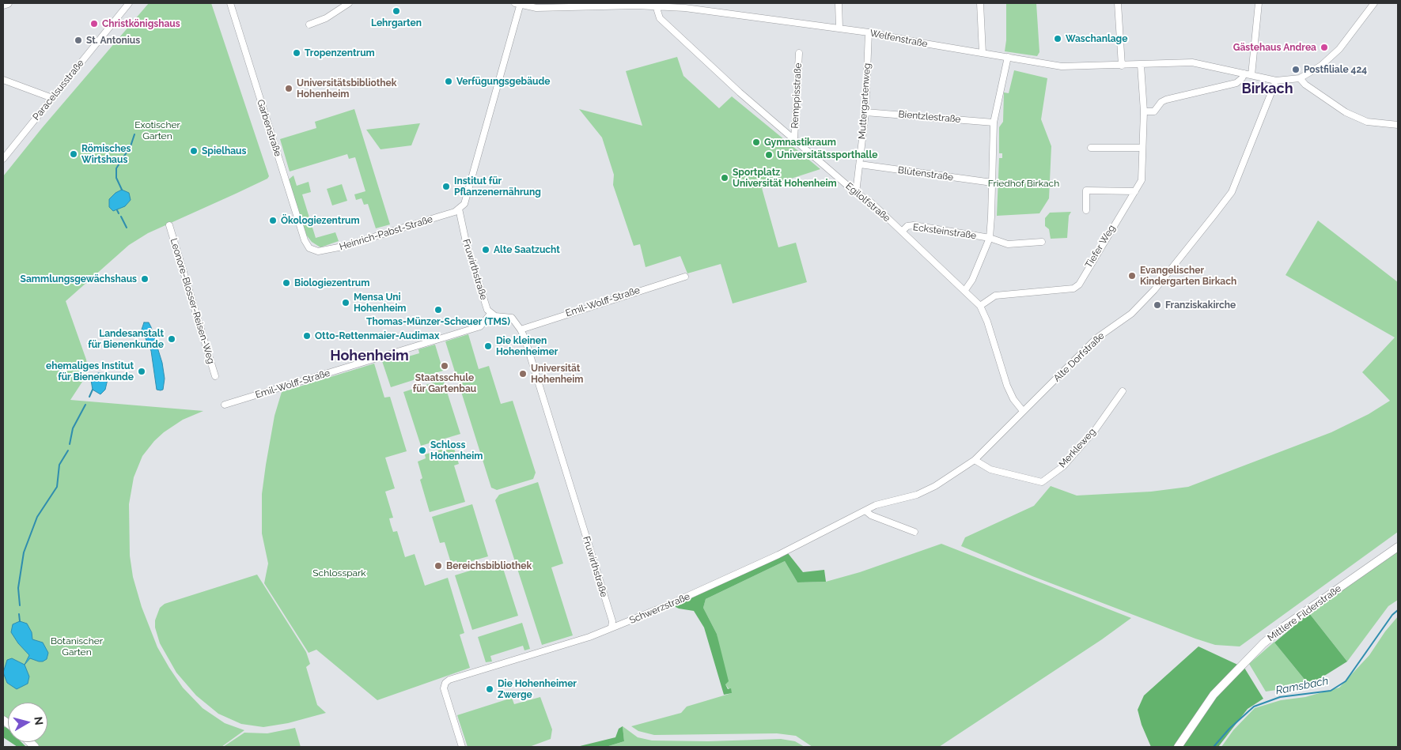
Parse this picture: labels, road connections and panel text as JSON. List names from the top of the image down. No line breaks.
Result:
{"streets":{"main road":["Mittlere Filderstraße"],"street":["Welfenstraße","Paracelsusstraße","Remppisstraße","Muttergartenweg","Bientzlestraße","Garbenstraße","Blütenstraße","Egilolfstraße","Ecksteinstraße","Heinrich-Pabst-Straße","Tiefer Weg","Fruwirthstraße","Leonore-Blosser-Reisen-Weg","Emil-Wolff-Straße","Alte Dorfstraße","Merkleweg","Schwerzstraße"]},"crossings":[["Welfenstraße","Muttergartenweg"],["Welfenstraße","Egilolfstraße"],["Welfenstraße","Tiefer Weg"],["Welfenstraße","Alte Dorfstraße"],["Remppisstraße","Egilolfstraße"],["Muttergartenweg","Bientzlestraße"],["Muttergartenweg","Blütenstraße"],["Muttergartenweg","Egilolfstraße"],["Garbenstraße","Heinrich-Pabst-Straße"],["Egilolfstraße","Ecksteinstraße"],["Egilolfstraße","Tiefer Weg"],["Egilolfstraße","Alte Dorfstraße"],["Heinrich-Pabst-Straße","Fruwirthstraße"],["Fruwirthstraße","Emil-Wolff-Straße"],["Fruwirthstraße","Schwerzstraße"],["Alte Dorfstraße","Merkleweg"],["Alte Dorfstraße","Schwerzstraße"]],"districts":["Birkach","Hohenheim"],"water":["Ramsbach"],"parks":["Exotischer Garten","Friedhof Birkach","Schlosspark","Botanischer Garten"],"places":["Lehrgarten","Christkönigshaus","Waschanlage","St. Antonius","Gästehaus Andrea","Tropenzentrum","Postfiliale 424","Verfügungsgebäude","Universitätsbibliothek Hohenheim","Gymnastikraum","Spielhaus","Römisches Wirtshaus","Universitätssporthalle","Sportplatz Universität Hohenheim","Institut für Pflanzenernährung","Ökologiezentrum","Alte Saatzucht","Evangelischer Kindergarten Birkach","Sammlungsgewächshaus","Biologiezentrum","Mensa Uni Hohenheim","Franziskakirche","Thomas-Münzer-Scheuer (TMS)","Otto-Rettenmaier-Audimax","Landesanstalt für Bienenkunde","Die kleinen Hohenheimer","Staatsschule für Gartenbau","ehemaliges Institut für Bienenkunde","Universität Hohenheim","Schloss Hohenheim","Bereichsbibliothek","Die Hohenheimer Zwerge"],"north":"right"}
